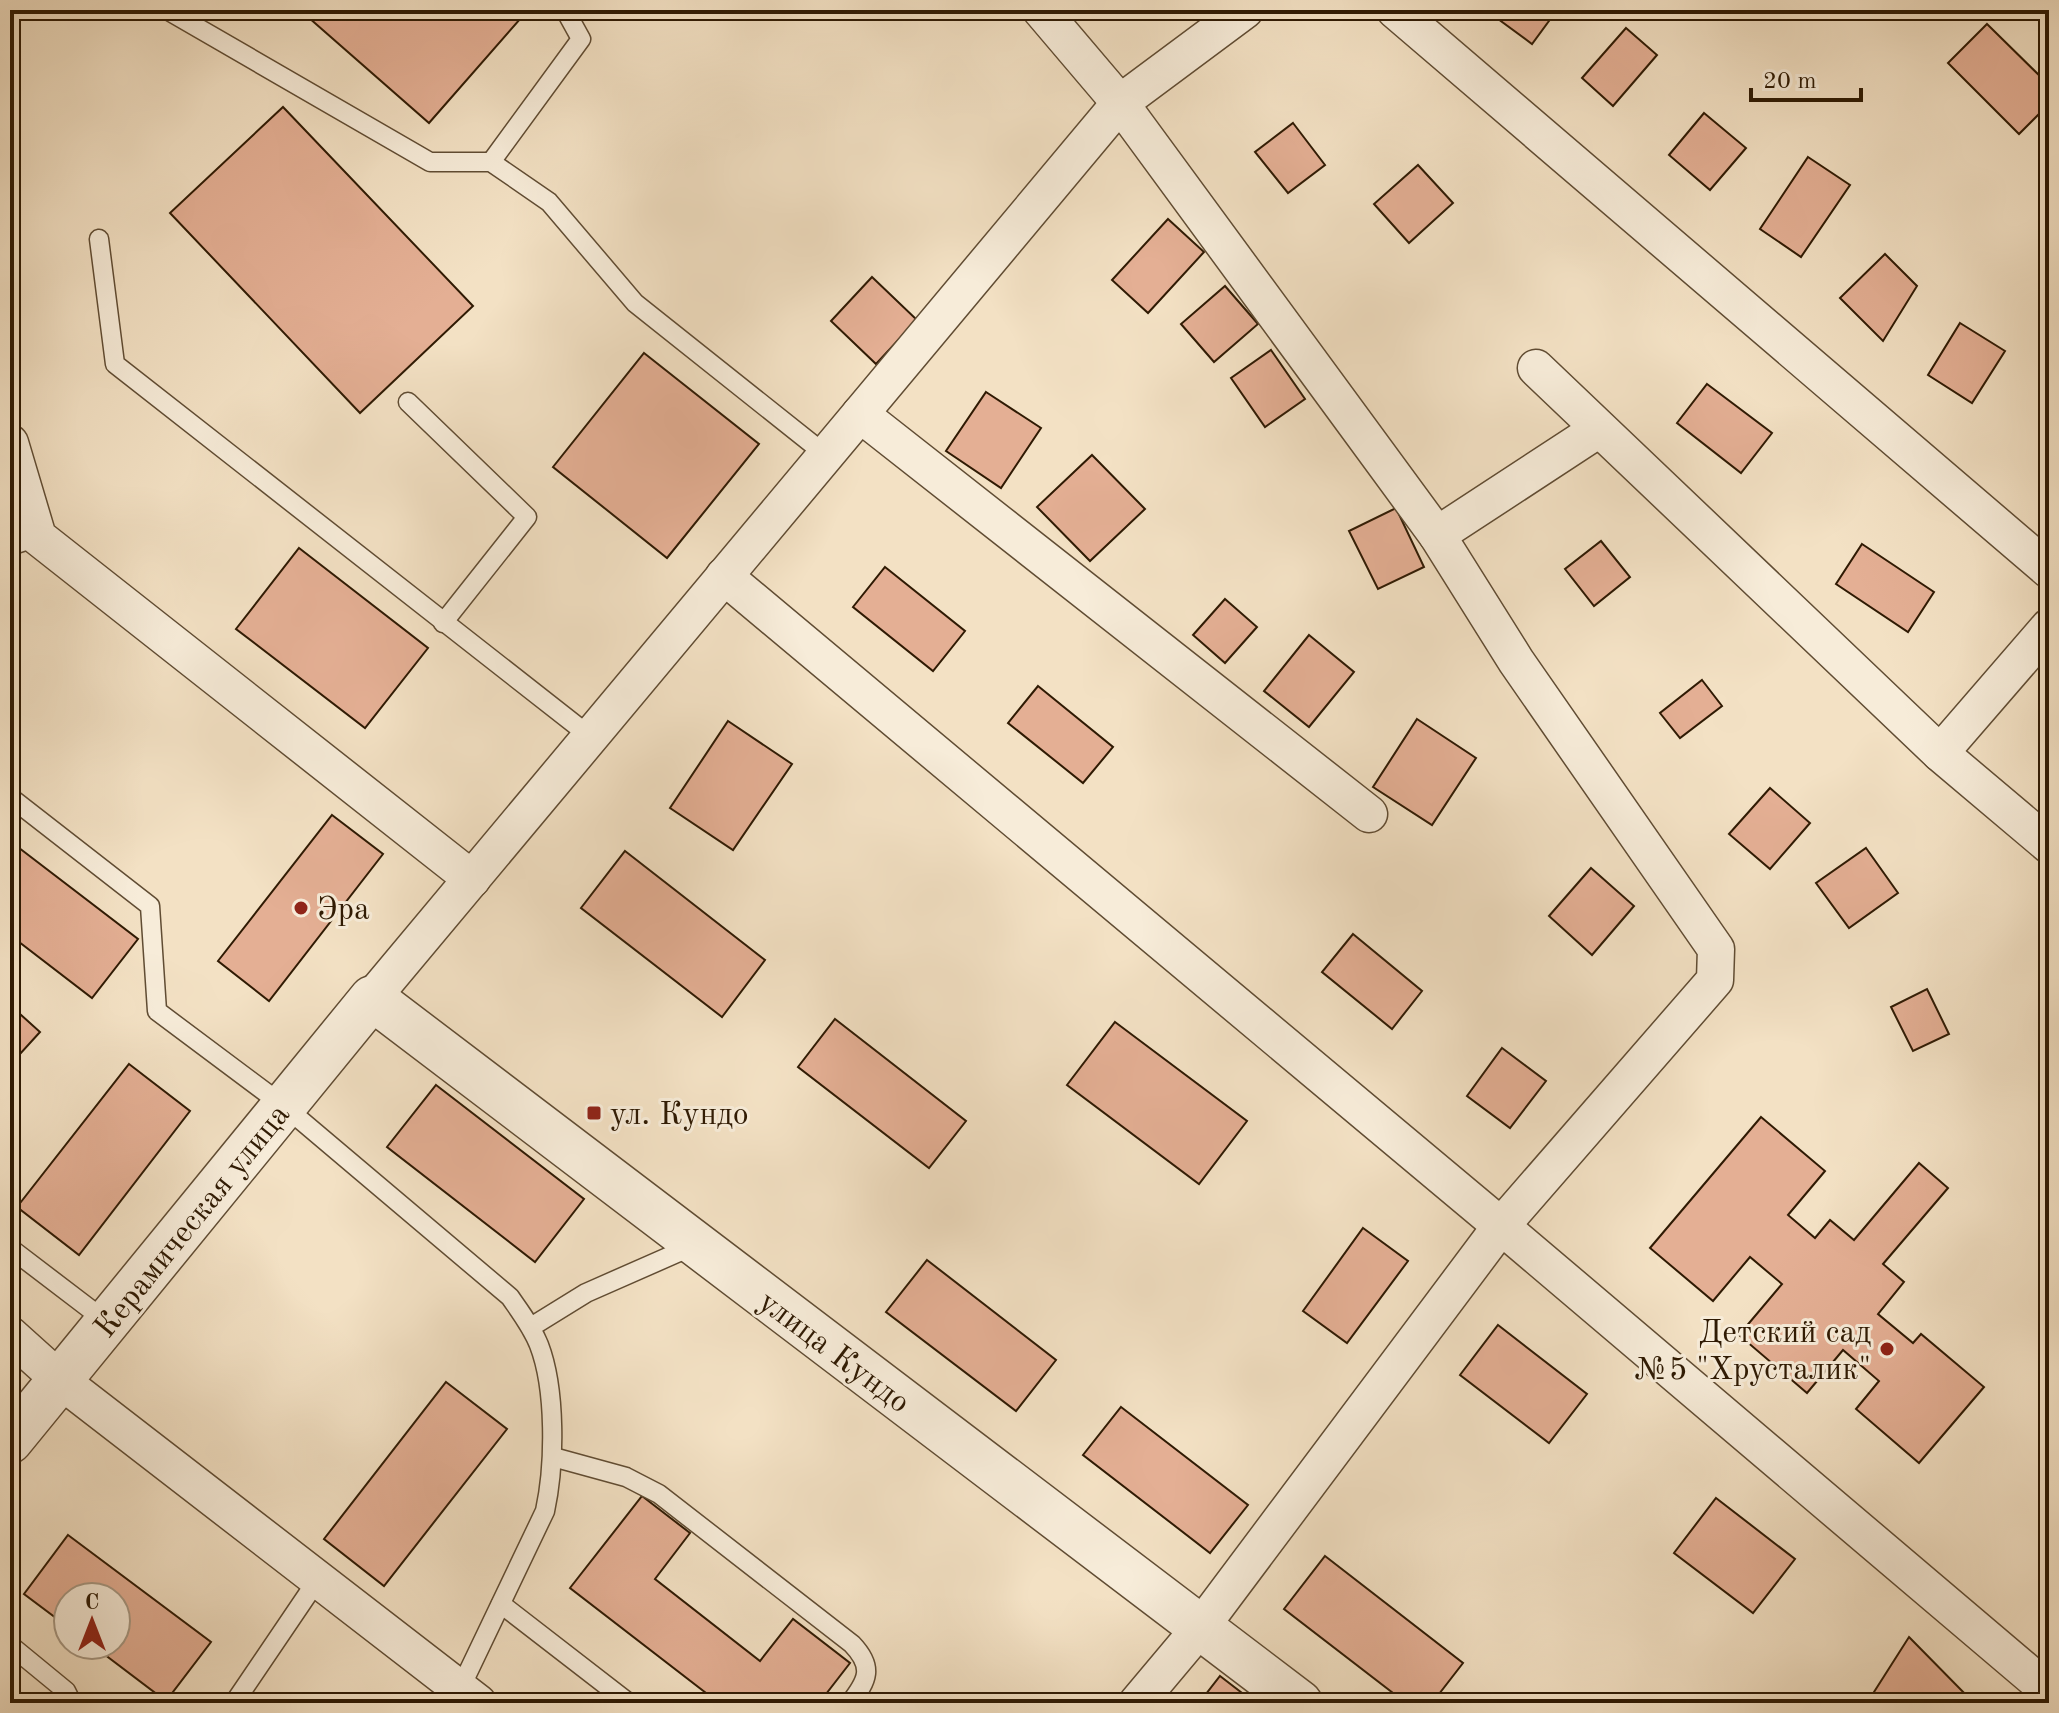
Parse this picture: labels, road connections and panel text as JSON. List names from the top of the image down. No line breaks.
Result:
{"streets":{"street":["Керамическая улица","улица Кундо"]},"crossings":[["Керамическая улица","улица Кундо"]],"places":{"other":["Эра","Детский сад №5 \"Хрусталик\""],"transit":["ул. Кундо"]},"scale_bar":"20 m","north":"top"}
